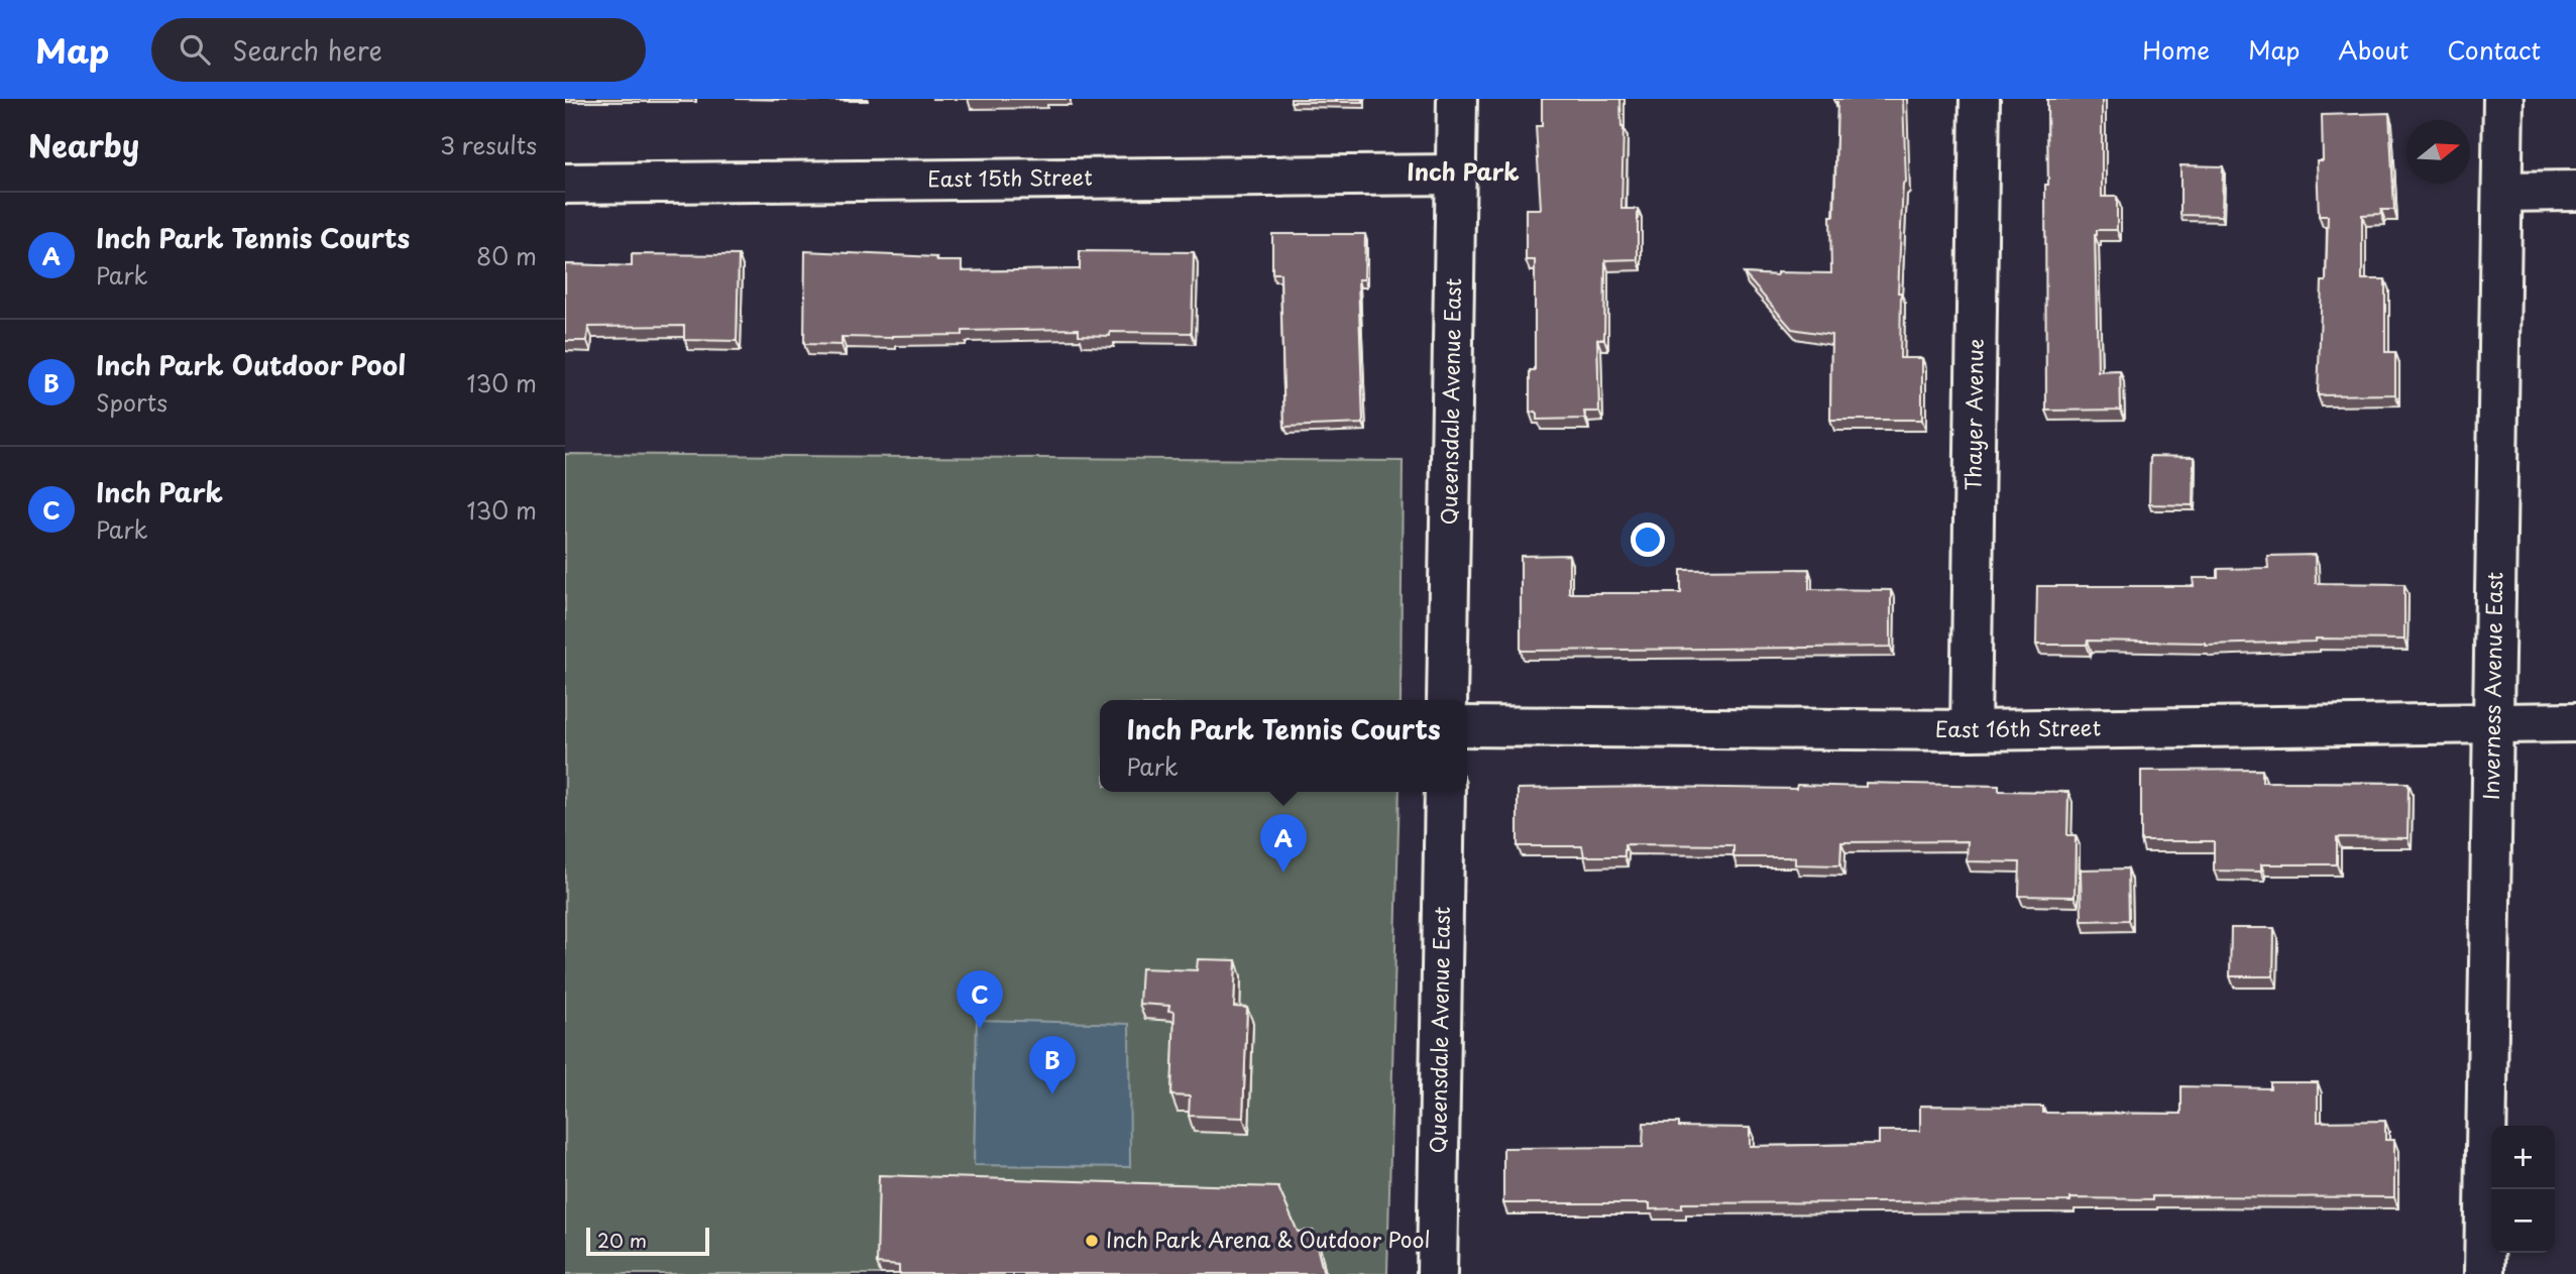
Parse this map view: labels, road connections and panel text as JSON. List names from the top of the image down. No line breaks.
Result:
{"streets":{"street":["East 15th Street","Queensdale Avenue East","Thayer Avenue","Inverness Avenue East","East 16th Street"]},"crossings":[["East 15th Street","Queensdale Avenue East"],["Thayer Avenue","East 16th Street"],["Inverness Avenue East","East 16th Street"]],"districts":["Inch Park"],"places":["Inch Park Arena & Outdoor Pool"],"scale_bar":"20 m","north":"right","page":{"header":"Map","search":"Search here","nav":["Home","Map","About","Contact"],"heading":["Nearby","3 results"],"list":[{"mark":"A","name":"Inch Park Tennis Courts","note":"Park","value":"80 m"},{"mark":"B","name":"Inch Park Outdoor Pool","note":"Sports","value":"130 m"},{"mark":"C","name":"Inch Park","note":"Park","value":"130 m"}],"popup":["Inch Park Tennis Courts","Park"],"pins":["A","C","B"],"map_buttons":["+","−"],"scale":"20 m"}}
